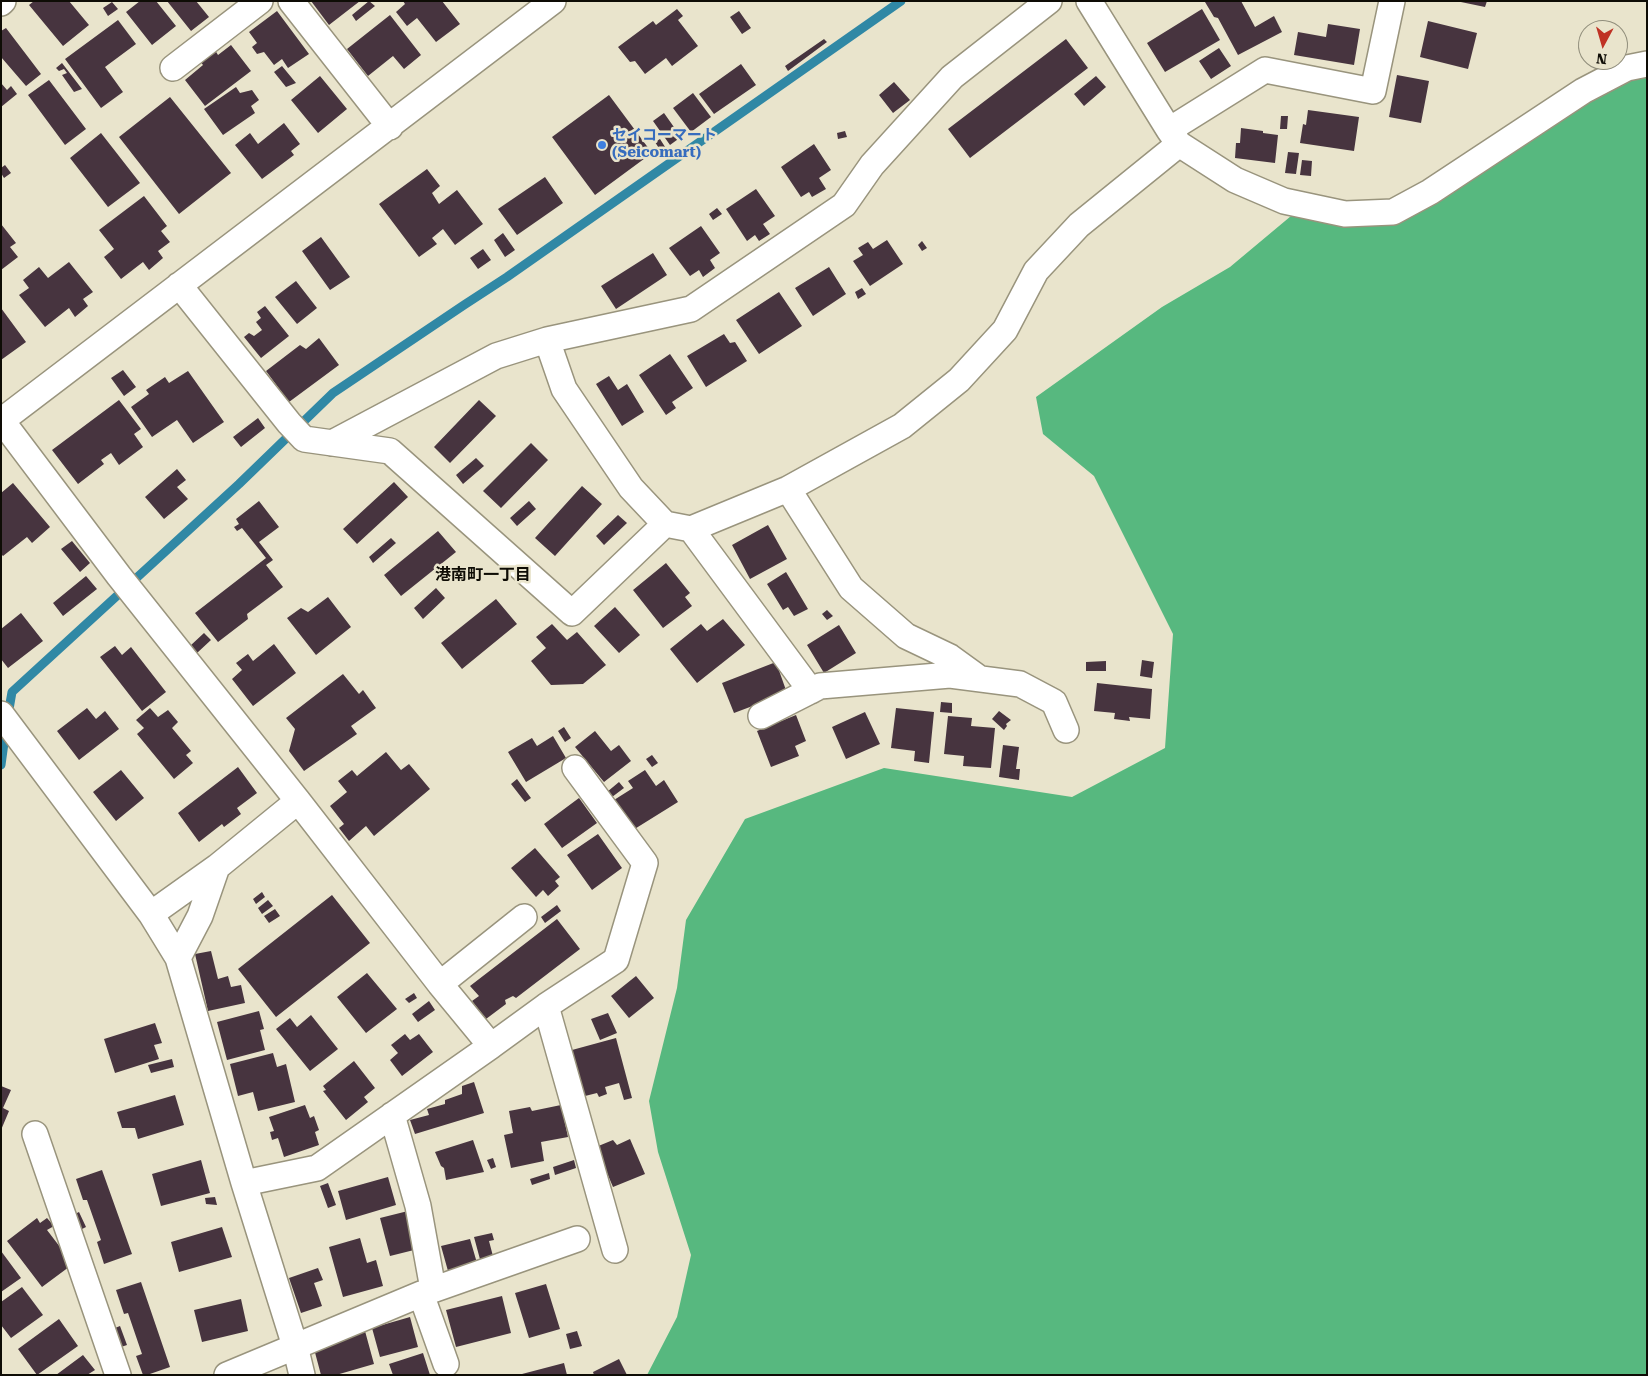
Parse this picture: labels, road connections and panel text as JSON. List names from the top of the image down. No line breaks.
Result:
{"districts":["港南町一丁目"],"places":["セイコーマート (Seicomart)"],"north":"bottom"}
